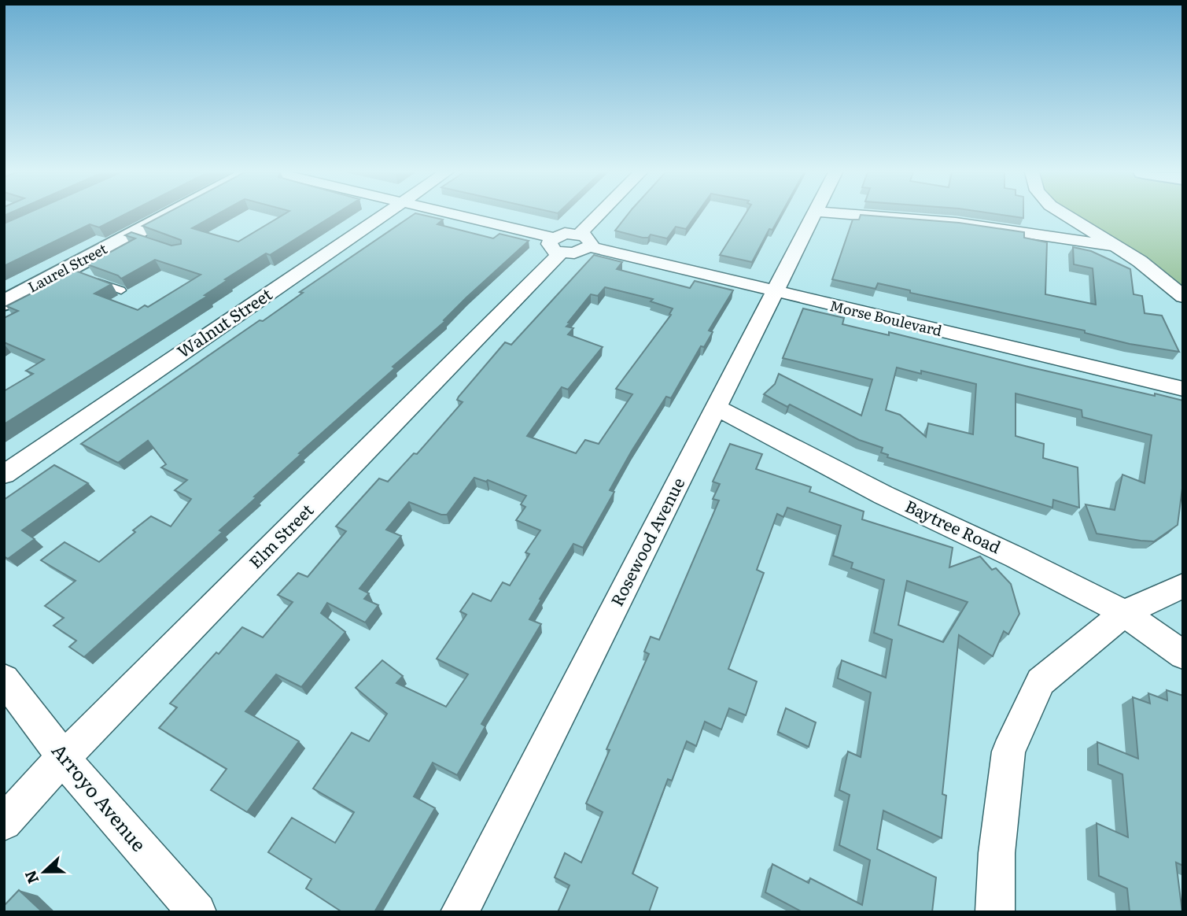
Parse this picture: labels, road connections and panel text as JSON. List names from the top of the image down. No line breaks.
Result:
{"streets":{"street":["Laurel Street","Morse Boulevard","Walnut Street","Baytree Road","Elm Street","Rosewood Avenue","Arroyo Avenue"]},"crossings":[["Morse Boulevard","Rosewood Avenue"],["Baytree Road","Rosewood Avenue"],["Elm Street","Arroyo Avenue"]],"north":"left"}
